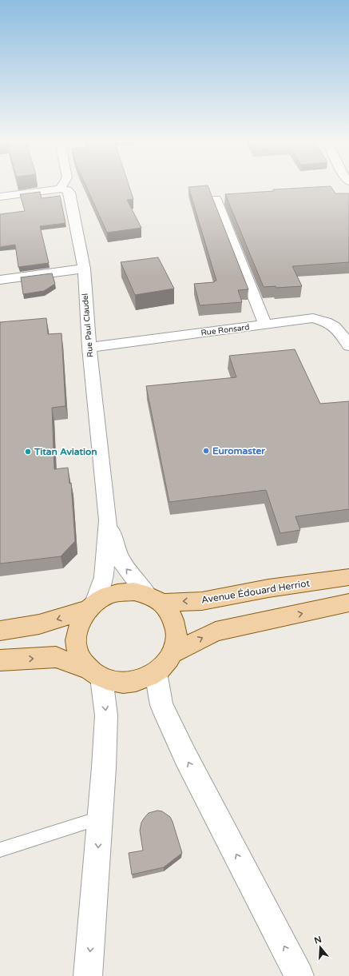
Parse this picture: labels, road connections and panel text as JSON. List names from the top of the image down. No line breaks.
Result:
{"streets":{"main road":["Avenue Édouard Herriot"],"street":["Rue Paul Claudel","Rue Ronsard"]},"crossings":[["Rue Paul Claudel","Rue Ronsard"],["Rue Paul Claudel","Avenue Édouard Herriot"]],"places":["Euromaster","Titan Aviation"],"north":"top"}
